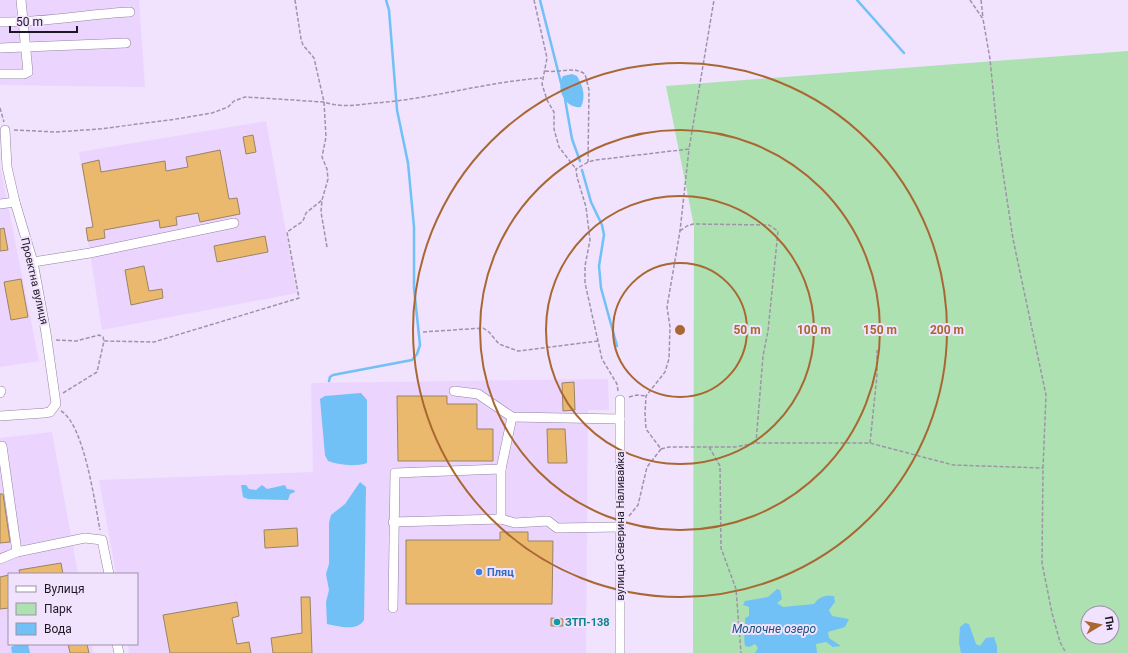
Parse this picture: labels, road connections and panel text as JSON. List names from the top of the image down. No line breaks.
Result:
{"streets":{"street":["Проектна вулиця","вулиця Северина Наливайка"]},"water":["Молочне озеро"],"places":["Пляц","ЗТП-138"],"legend":["Вулиця","Парк","Вода"],"scale_bar":"50 m","north":"right","rings":["50 m","100 m","150 m","200 m"]}
